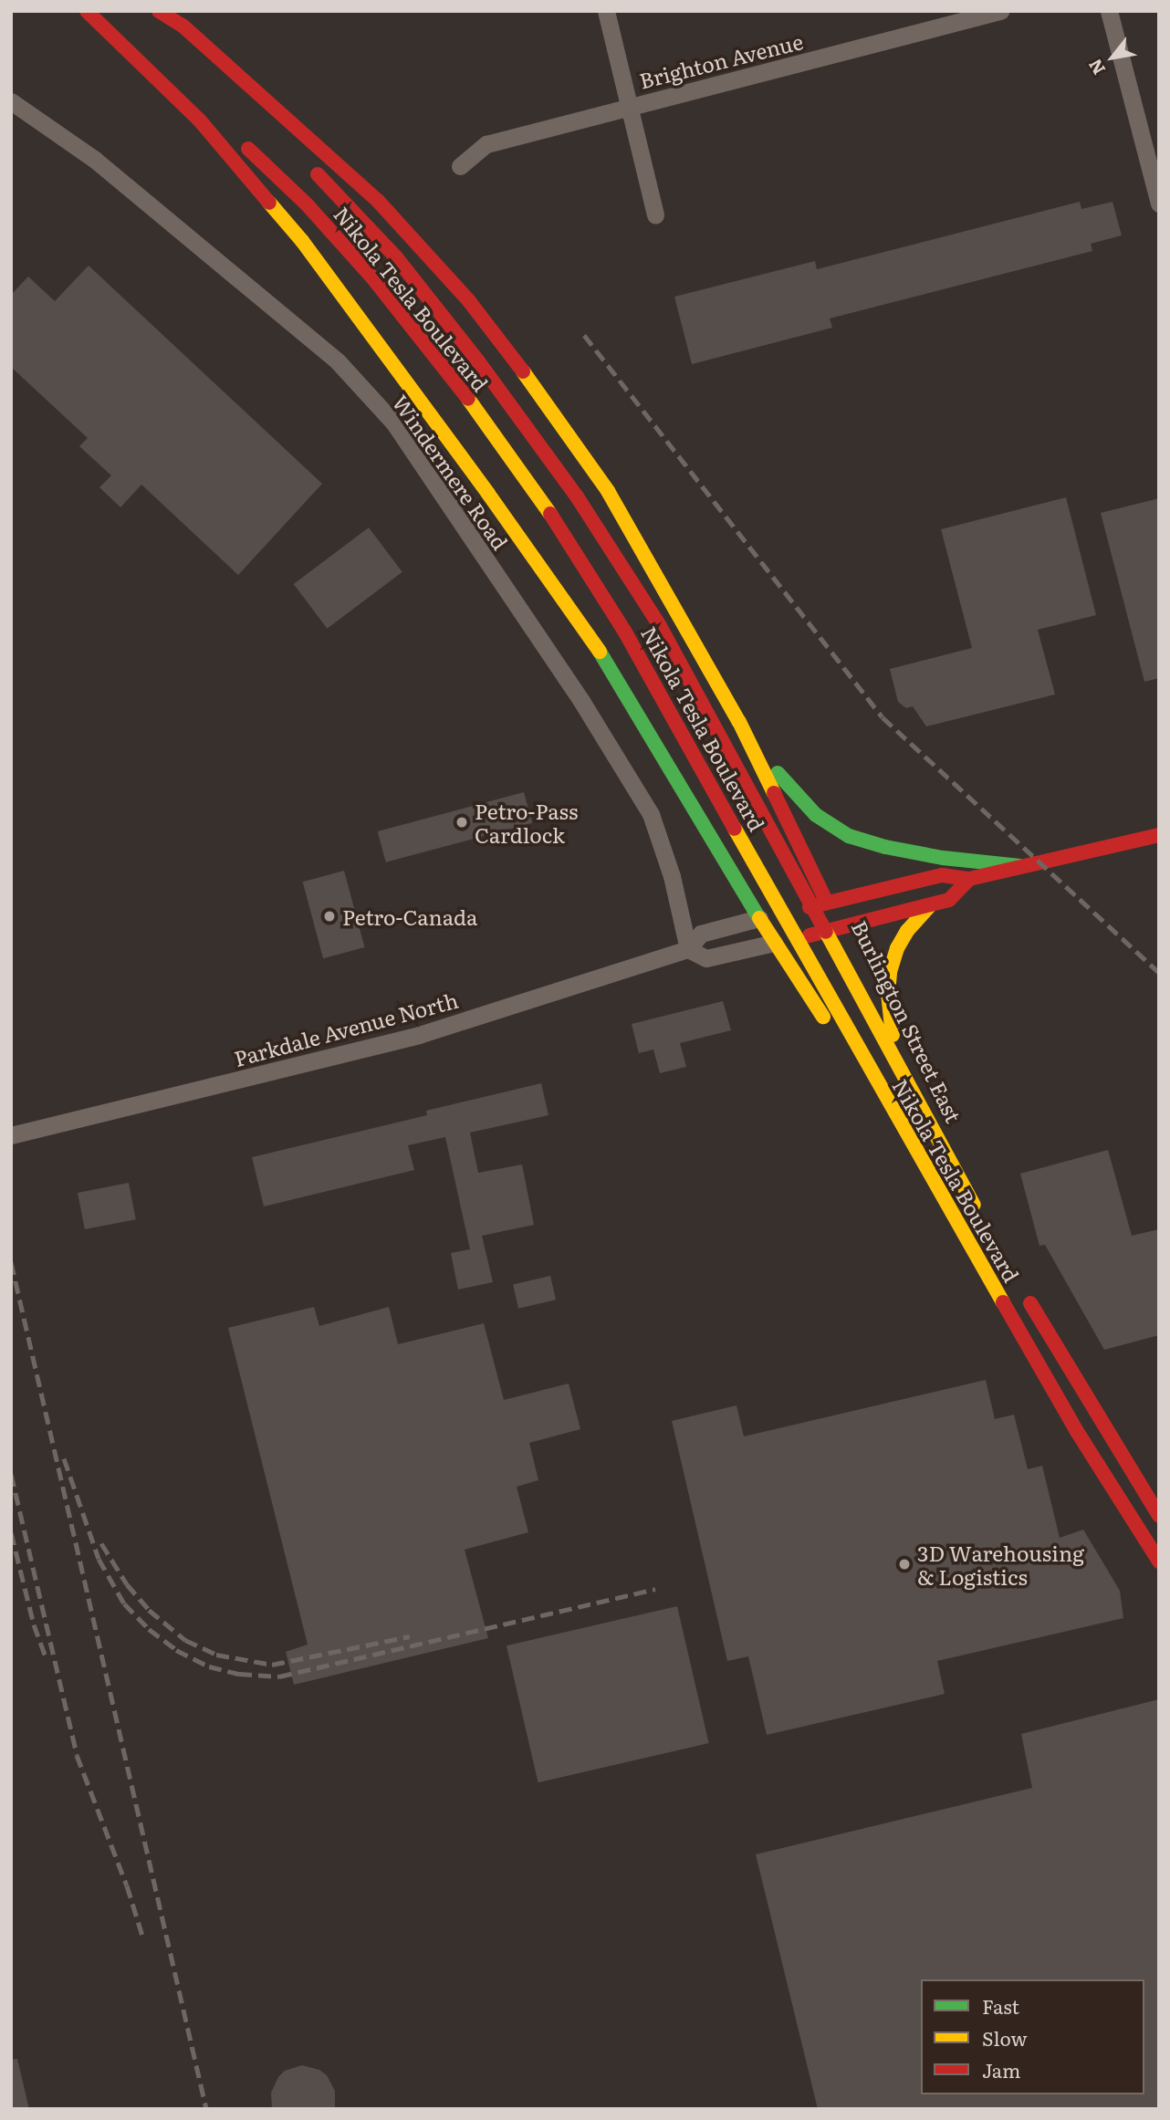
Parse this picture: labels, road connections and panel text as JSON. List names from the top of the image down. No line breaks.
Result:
{"streets":{"main road":["Nikola Tesla Boulevard","Burlington Street East","Parkdale Avenue North"],"street":["Brighton Avenue","Windermere Road"]},"crossings":[["Windermere Road","Parkdale Avenue North"],["Burlington Street East","Parkdale Avenue North"]],"places":["Petro-Pass Cardlock","Petro-Canada","3D Warehousing & Logistics"],"legend":["Fast","Slow","Jam"],"north":"bottom left"}
